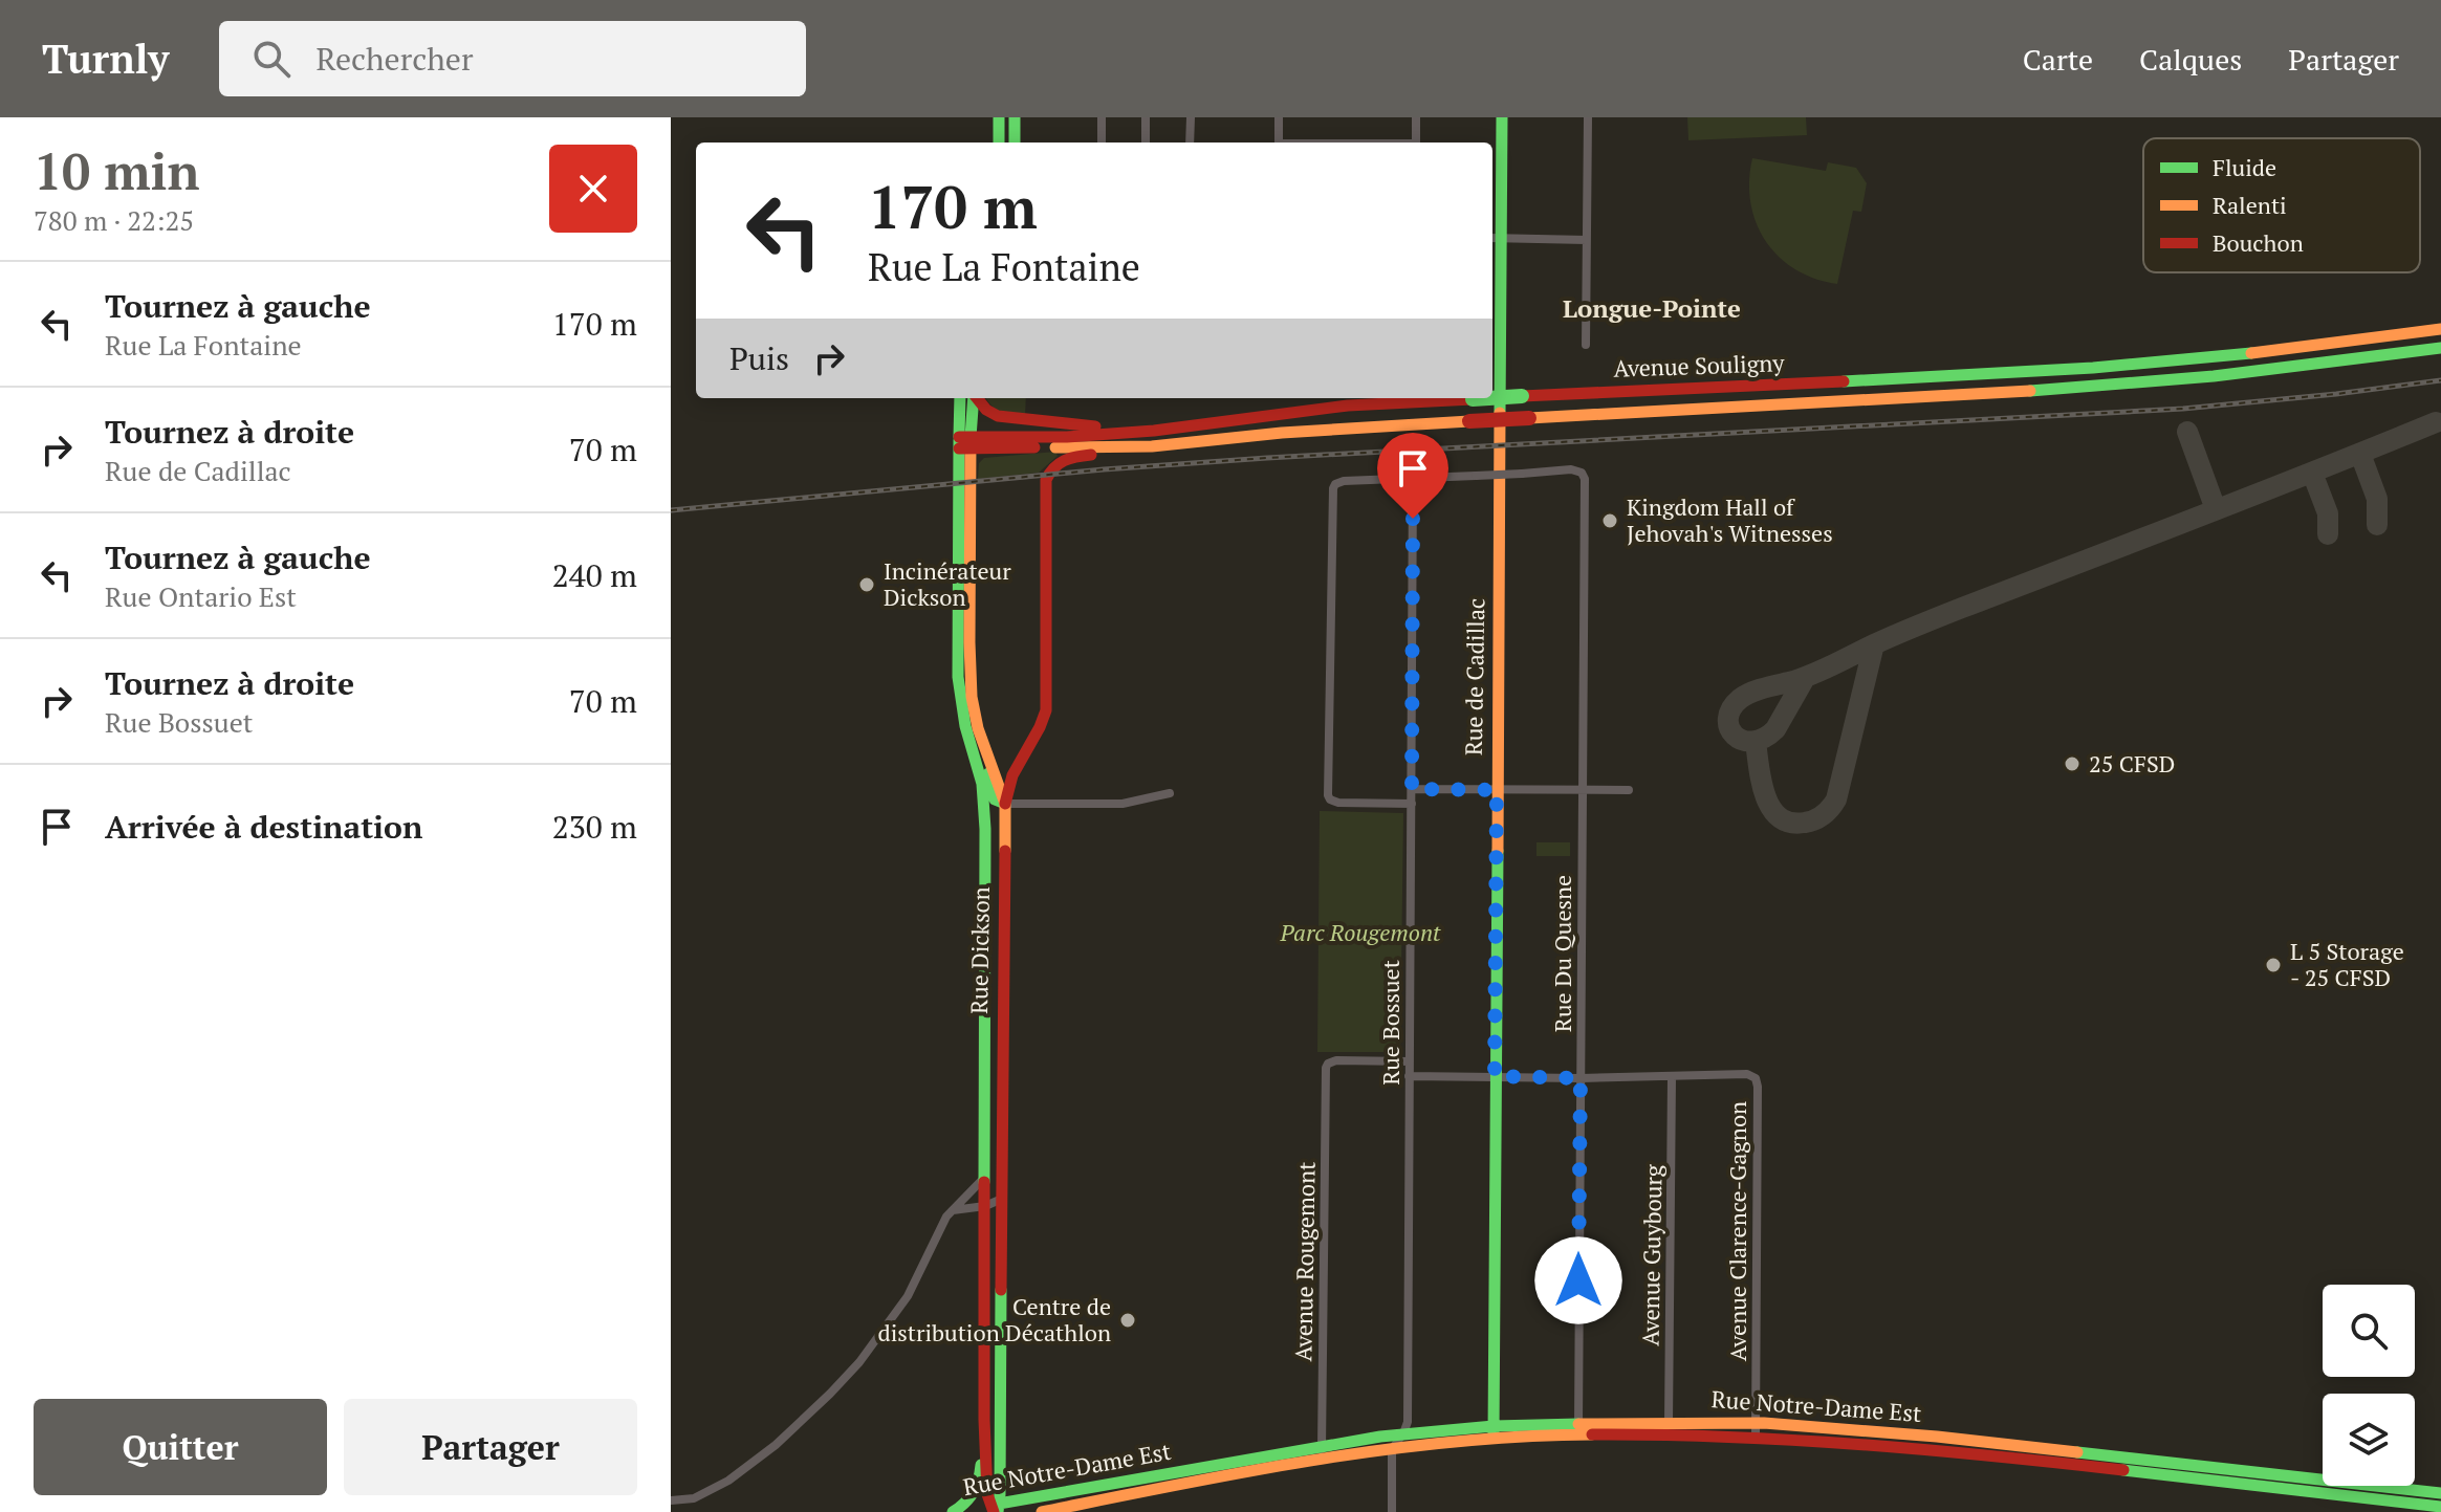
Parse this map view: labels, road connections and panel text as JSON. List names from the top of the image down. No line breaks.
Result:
{"streets":{"main road":["Avenue Souligny","Rue de Cadillac","Rue Dickson","Rue Notre-Dame Est"],"street":["Rue Du Quesne","Rue Bossuet","Avenue Clarence-Gagnon","Avenue Guybourg","Avenue Rougemont"]},"crossings":[["Avenue Souligny","Rue Dickson"],["Rue de Cadillac","Rue Notre-Dame Est"],["Rue Dickson","Rue Notre-Dame Est"],["Rue Du Quesne","Rue Bossuet"],["Rue Du Quesne","Rue Notre-Dame Est"],["Rue Bossuet","Avenue Rougemont"],["Rue Bossuet","Rue Notre-Dame Est"],["Avenue Clarence-Gagnon","Avenue Guybourg"],["Avenue Clarence-Gagnon","Rue Notre-Dame Est"],["Avenue Guybourg","Rue Notre-Dame Est"],["Avenue Rougemont","Rue Notre-Dame Est"]],"districts":["Longue-Pointe"],"parks":["Parc Rougemont"],"places":["Kingdom Hall of Jehovah's Witnesses","Incinérateur Dickson","25 CFSD","L 5 Storage - 25 CFSD","Centre de distribution Décathlon"],"legend":["Fluide","Ralenti","Bouchon"],"page":{"header":"Turnly","search":"Rechercher","nav":["Carte","Calques","Partager"],"heading":["10 min","780 m · 22:25"],"turn":["170 m","Rue La Fontaine"],"list":[{"name":"Tournez à gauche","note":"Rue La Fontaine","value":"170 m"},{"name":"Tournez à droite","note":"Rue de Cadillac","value":"70 m"},{"name":"Tournez à gauche","note":"Rue Ontario Est","value":"240 m"},{"name":"Tournez à droite","note":"Rue Bossuet","value":"70 m"},{"name":"Arrivée à destination","value":"230 m"}],"then":"Puis","buttons":["Quitter","Partager"]}}
